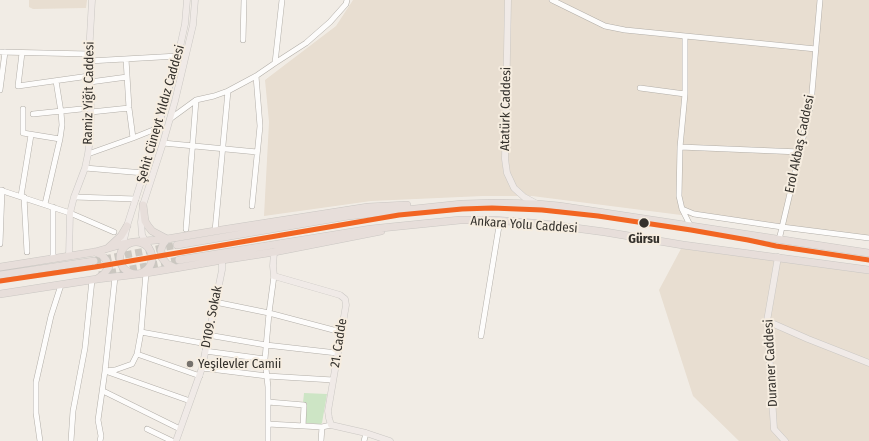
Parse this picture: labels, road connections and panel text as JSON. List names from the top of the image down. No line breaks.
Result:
{"streets":{"highway":["Ankara Yolu Caddesi"],"main road":["Ramiz Yiğit Caddesi","Atatürk Caddesi","Şehit Cüneyt Yıldız Caddesi","D109. Sokak","21. Cadde","Duraner Caddesi"],"street":["Erol Akbaş Caddesi"]},"crossings":[["Atatürk Caddesi","Ankara Yolu Caddesi"],["Erol Akbaş Caddesi","Ankara Yolu Caddesi"],["Ankara Yolu Caddesi","Duraner Caddesi"]],"places":["Gürsu","Yeşilevler Camii"]}
